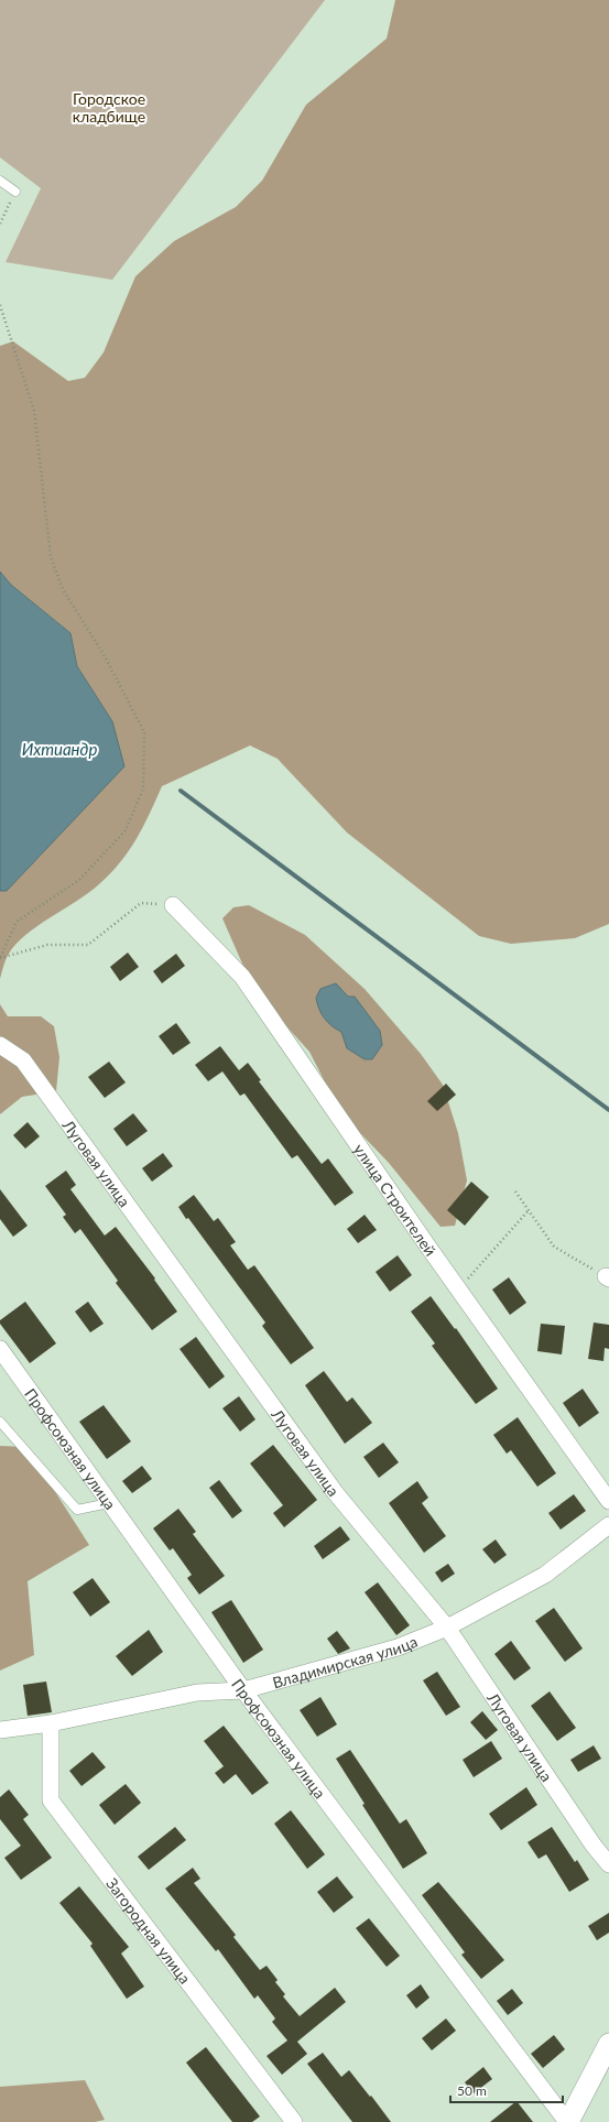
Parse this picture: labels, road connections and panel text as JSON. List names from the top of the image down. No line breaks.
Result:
{"streets":{"street":["Луговая улица","улица Строителей","Профсоюзная улица","Владимирская улица","Загородная улица"]},"crossings":[["Луговая улица","Владимирская улица"],["Профсоюзная улица","Владимирская улица"],["Владимирская улица","Загородная улица"]],"water":["Ихтиандр"],"parks":["Городское кладбище"],"scale_bar":"50 m"}
